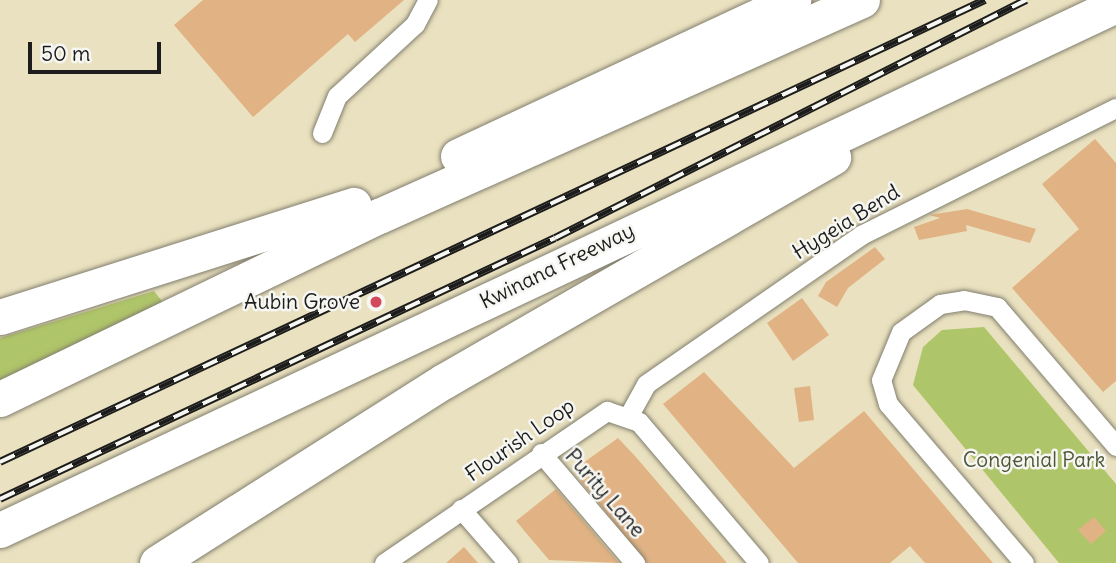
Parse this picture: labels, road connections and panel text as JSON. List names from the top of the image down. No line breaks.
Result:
{"streets":{"highway":["Kwinana Freeway"],"street":["Hygeia Bend","Flourish Loop","Purity Lane"]},"crossings":[["Hygeia Bend","Flourish Loop"],["Flourish Loop","Purity Lane"]],"parks":["Congenial Park"],"places":["Aubin Grove"],"scale_bar":"50 m"}
